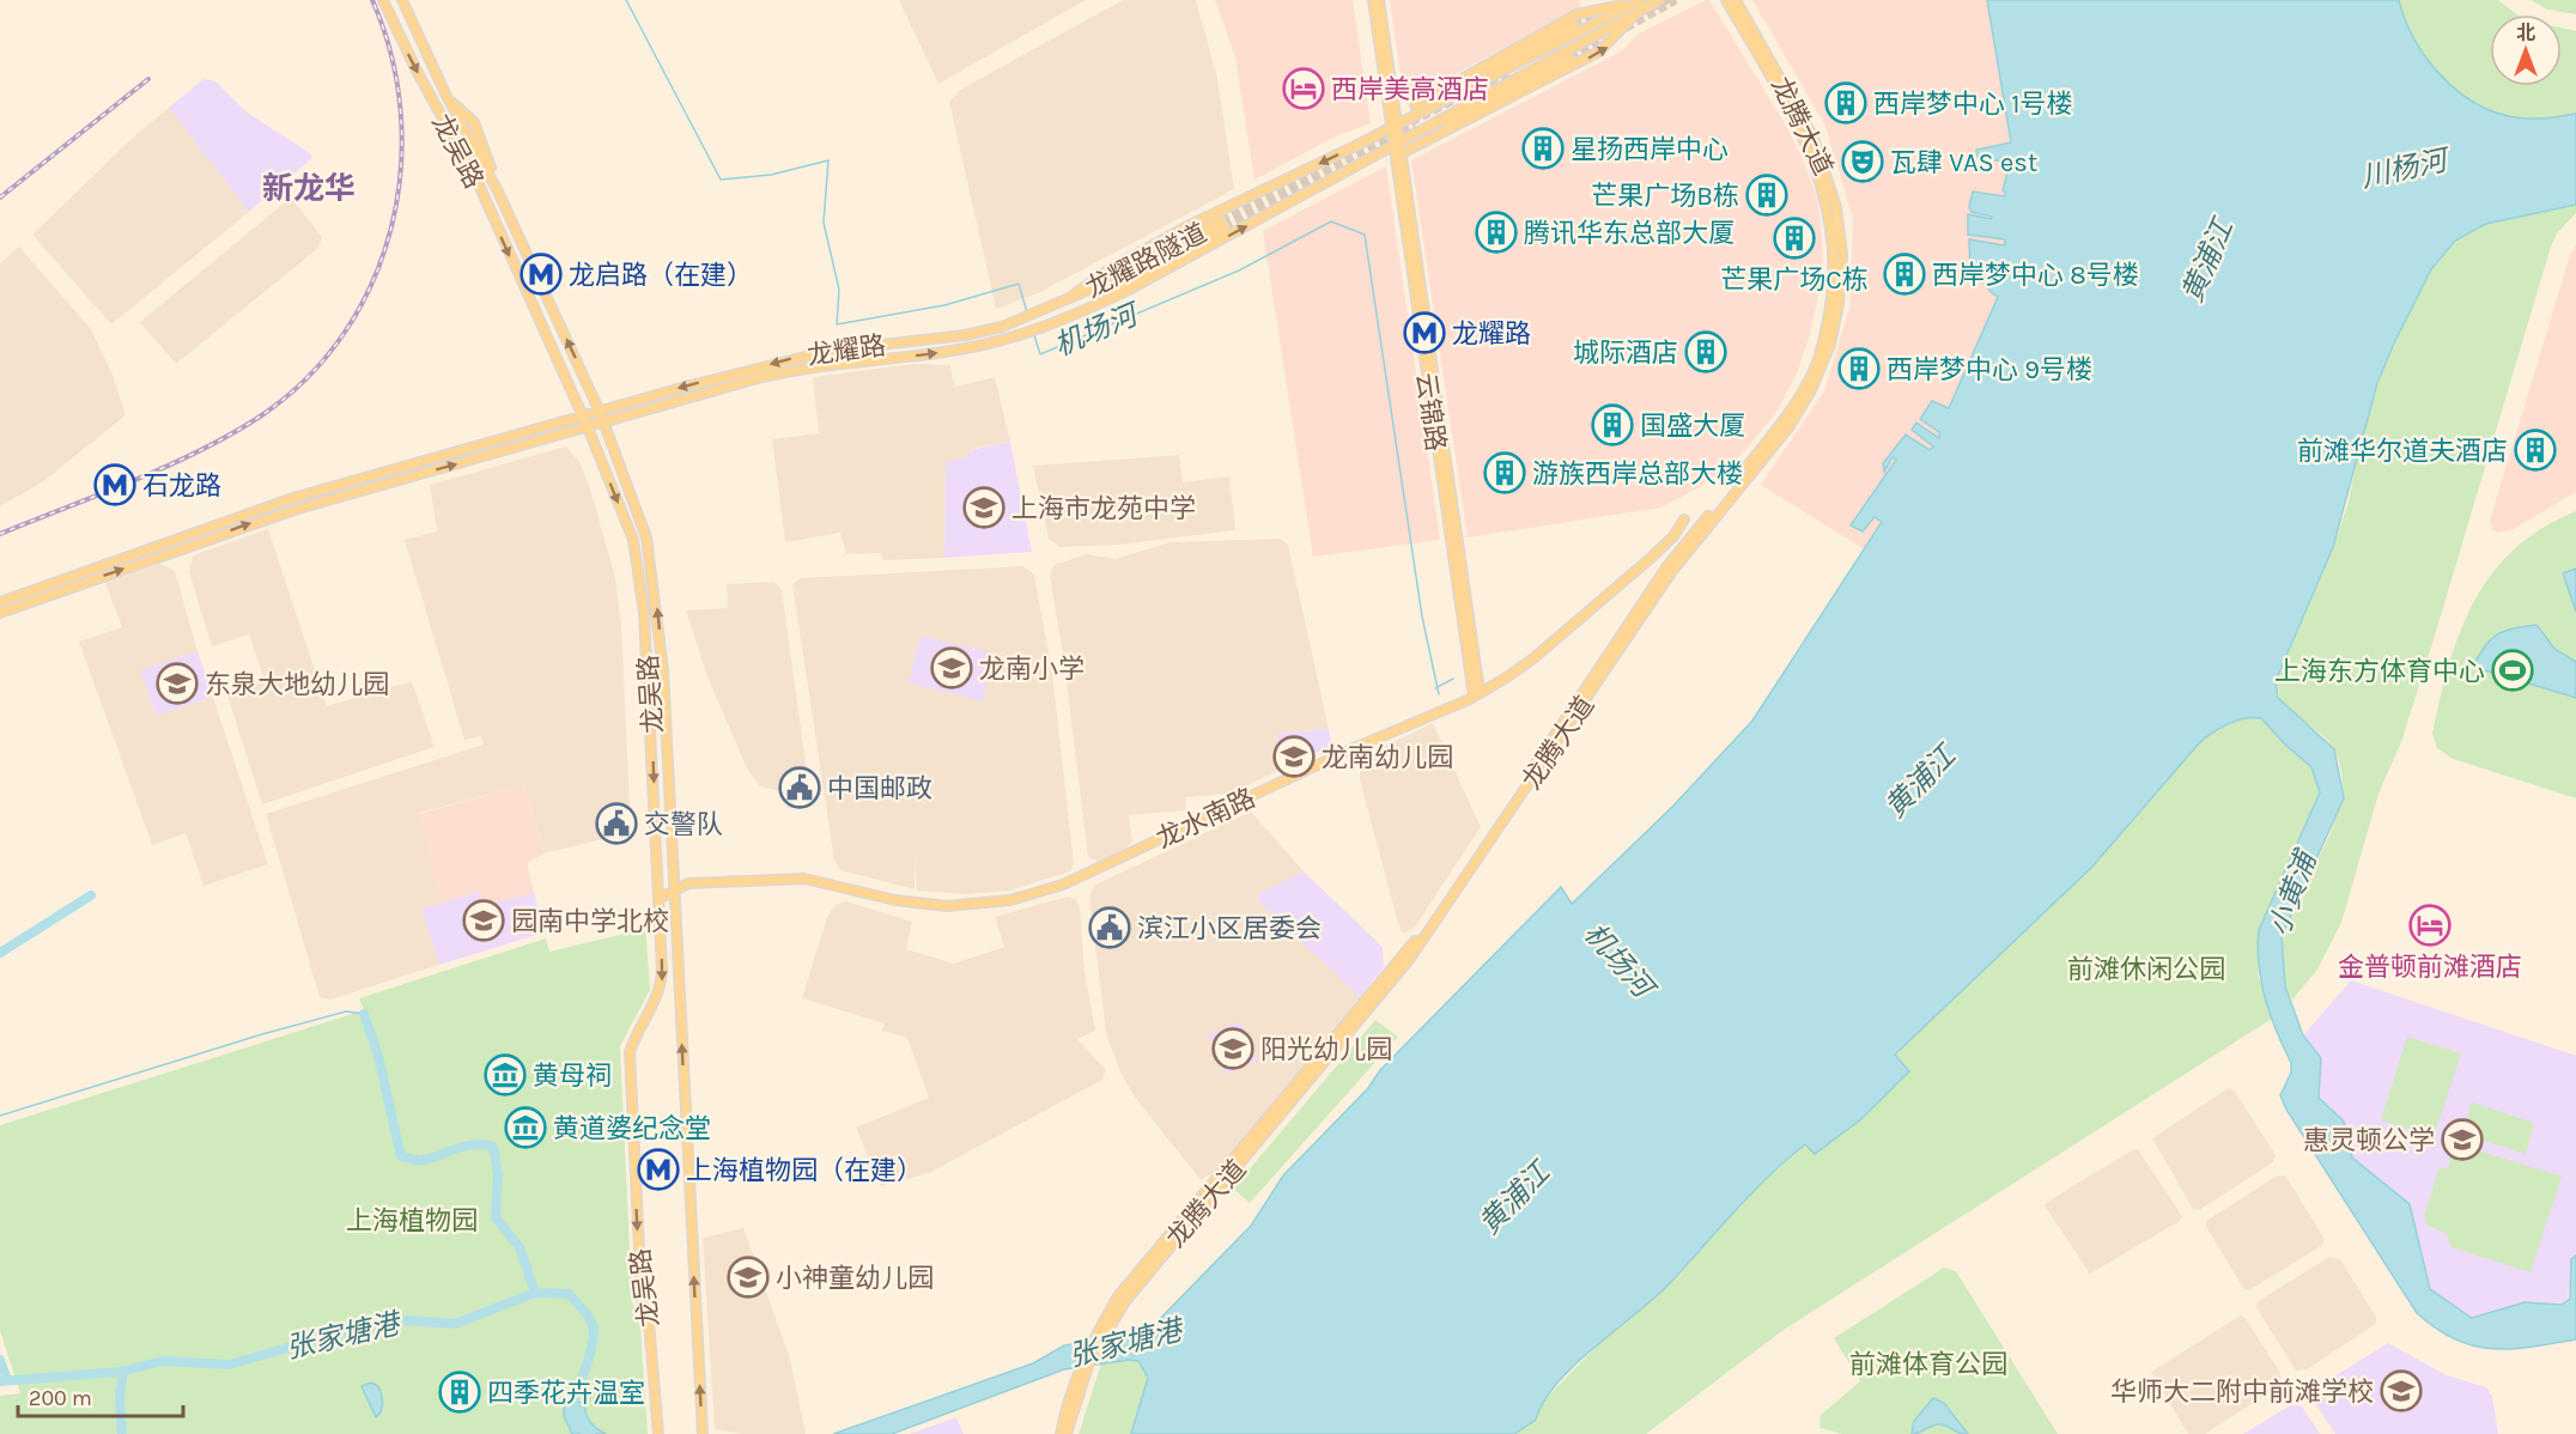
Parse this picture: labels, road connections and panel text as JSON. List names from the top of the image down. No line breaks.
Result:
{"streets":{"main road":["龙腾大道","龙吴路","龙耀路隧道","龙耀路","云锦路","龙水南路"]},"crossings":[["龙吴路","龙耀路"],["龙吴路","龙水南路"],["龙耀路隧道","龙耀路"],["龙耀路","云锦路"],["云锦路","龙水南路"]],"districts":["新龙华"],"water":["川杨河","黄浦江","机场河","小黄浦","张家塘港"],"parks":["前滩休闲公园","上海植物园","前滩体育公园"],"places":{"hotel":["西岸美高酒店","金普顿前滩酒店"],"building":["西岸梦中心 1号楼","星扬西岸中心","芒果广场B栋","腾讯华东总部大厦","芒果广场C栋","西岸梦中心 8号楼","城际酒店","西岸梦中心 9号楼","国盛大厦","前滩华尔道夫酒店","游族西岸总部大楼","四季花卉温室"],"theatre":["瓦肆 VAS est"],"metro station":["龙启路（在建）","龙耀路","石龙路","上海植物园（在建）"],"school or university":["上海市龙苑中学","龙南小学","东泉大地幼儿园","龙南幼儿园","园南中学北校","阳光幼儿园","惠灵顿公学","小神童幼儿园","华师大二附中前滩学校"],"sports":["上海东方体育中心"],"public building":["中国邮政","交警队","滨江小区居委会"],"museum":["黄母祠","黄道婆纪念堂"]},"scale_bar":"200 m","north":"top"}
